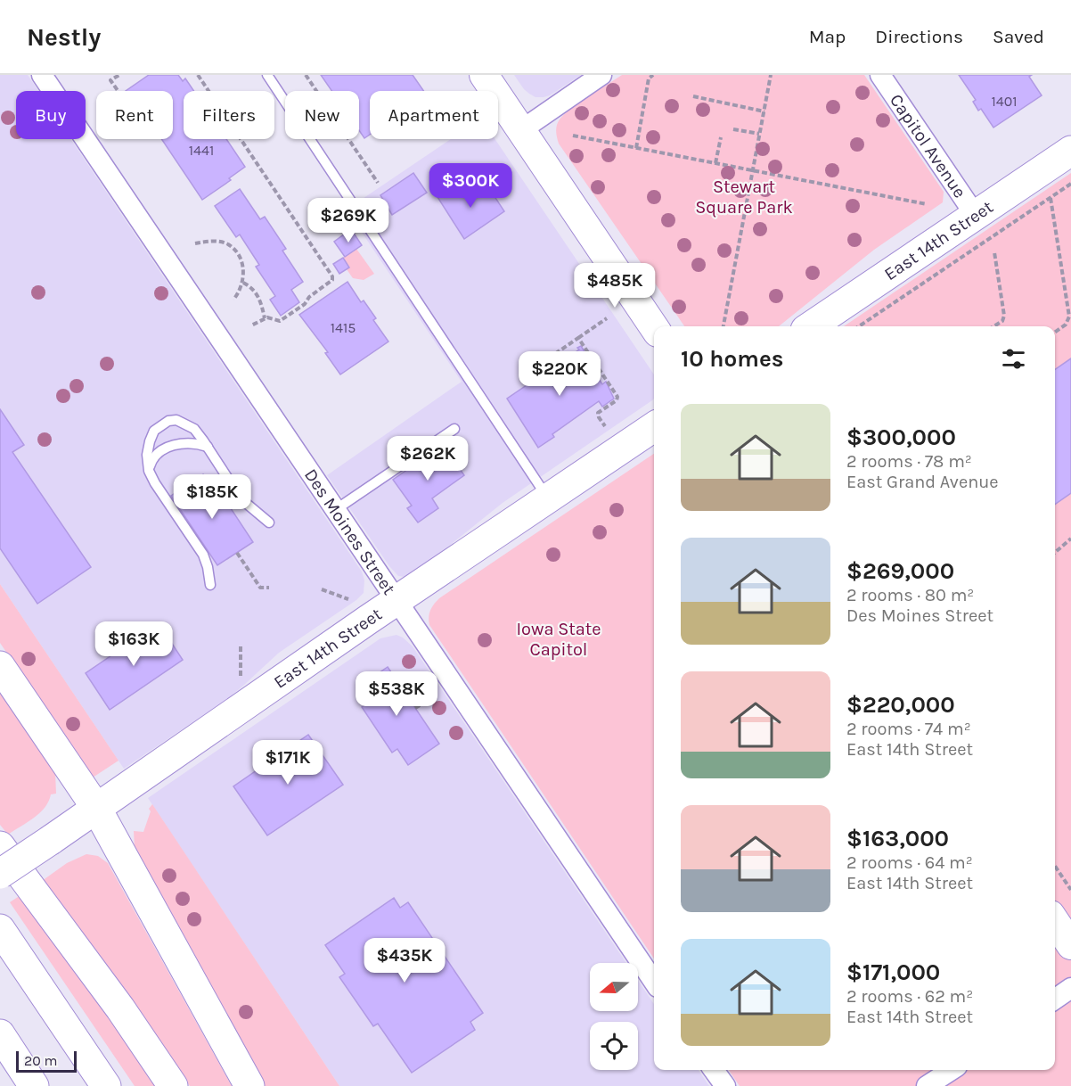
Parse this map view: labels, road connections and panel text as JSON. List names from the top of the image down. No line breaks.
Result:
{"streets":{"main road":["East 14th Street"],"street":["Capitol Avenue","Des Moines Street"]},"crossings":[["Capitol Avenue","East 14th Street"],["East 14th Street","Des Moines Street"]],"parks":["Stewart Square Park","Iowa State Capitol"],"house_numbers":["1401","1441","1415"],"scale_bar":"20 m","north":"left","page":{"header":"Nestly","nav":["Map","Directions","Saved"],"chip":["Buy","Rent","Filters","New","Apartment"],"price":["$300K","$269K","$485K","$220K","$262K","$185K","$163K","$538K","$171K","$435K"],"heading":"10 homes","list":[{"name":"$300,000","note":"2 rooms · 78 m² · East Grand Avenue"},{"name":"$269,000","note":"2 rooms · 80 m² · Des Moines Street"},{"name":"$220,000","note":"2 rooms · 74 m² · East 14th Street"},{"name":"$163,000","note":"2 rooms · 64 m² · East 14th Street"},{"name":"$171,000","note":"2 rooms · 62 m² · East 14th Street"}],"scale":"20 m"}}
